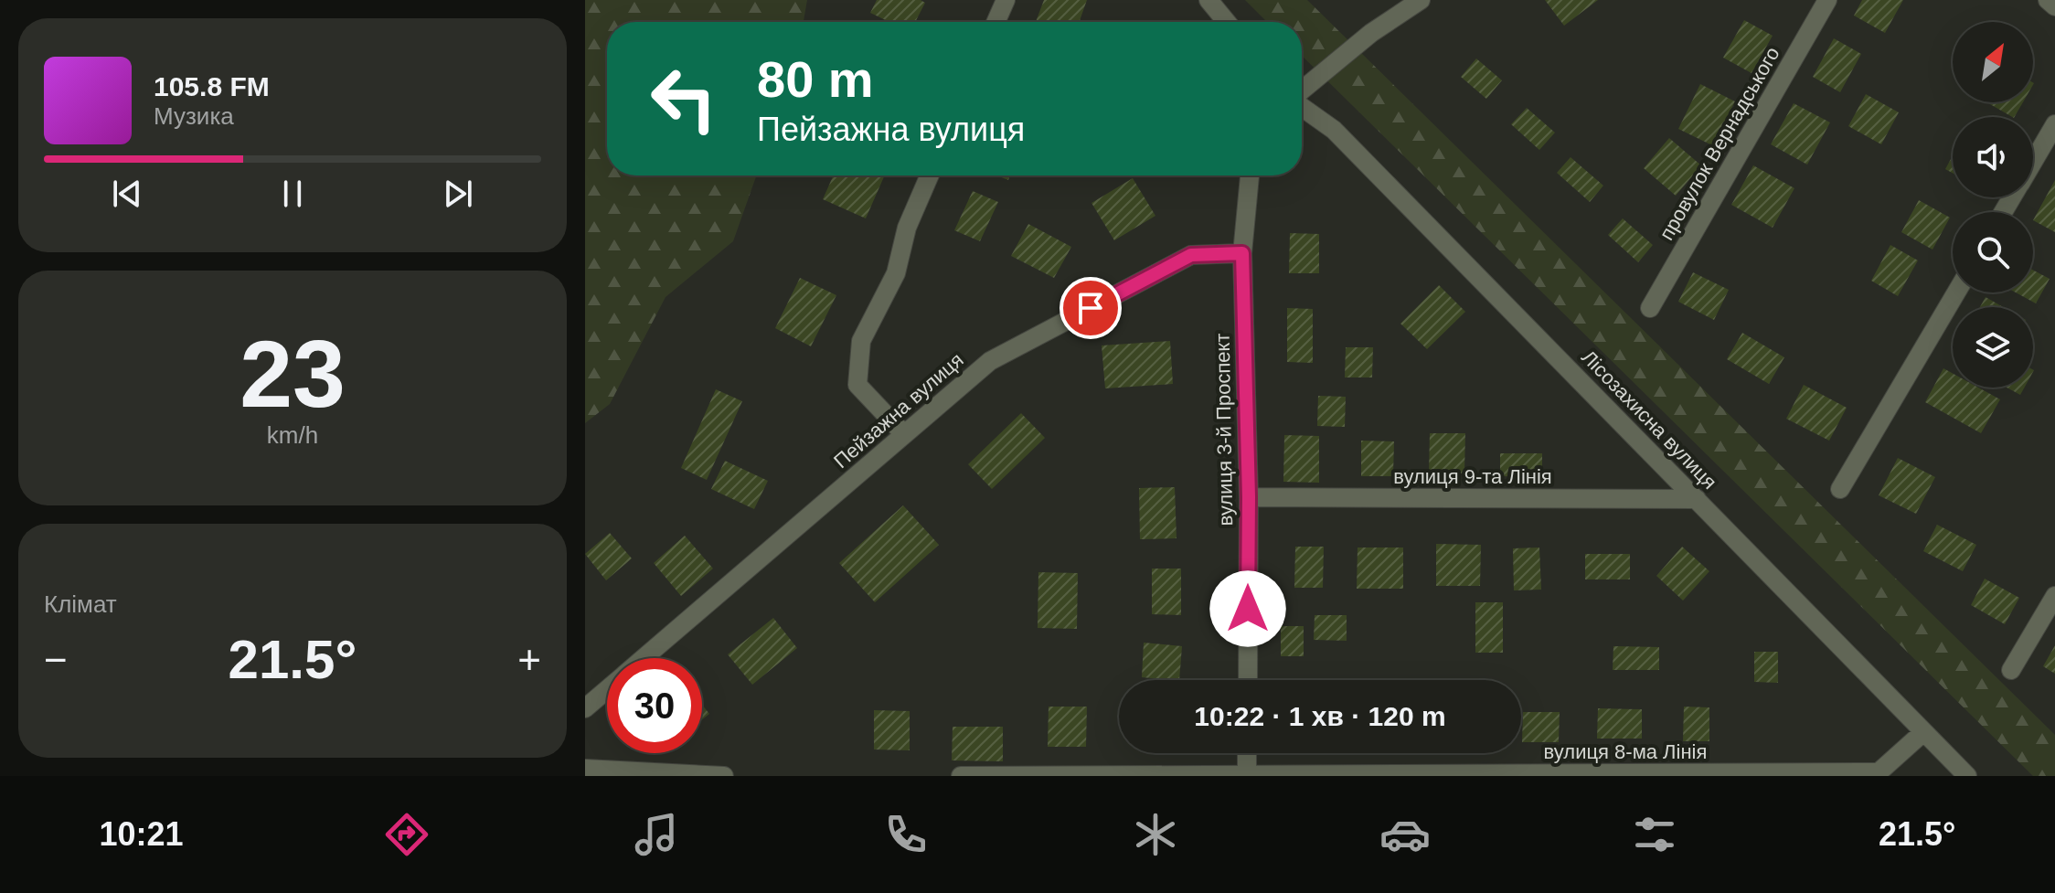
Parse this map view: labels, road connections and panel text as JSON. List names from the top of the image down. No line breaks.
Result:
{"streets":{"street":["провулок Вернадського","Пейзажна вулиця","Лісозахисна вулиця","вулиця 3-й Проспект","вулиця 9-та Лінія","вулиця 8-ма Лінія"]},"crossings":[["Пейзажна вулиця","вулиця 3-й Проспект"],["Лісозахисна вулиця","вулиця 9-та Лінія"],["Лісозахисна вулиця","вулиця 8-ма Лінія"],["вулиця 3-й Проспект","вулиця 9-та Лінія"]],"north":"top right","page":{"turn":["80 m","Пейзажна вулиця"],"song":["105.8 FM","Музика"],"tile":[["23","km/h"],"Клімат"],"heat":["−","21.5°","+"],"limit":"30","trip":"10:22 · 1 хв · 120 m","tabs":["10:21","21.5°"]}}
